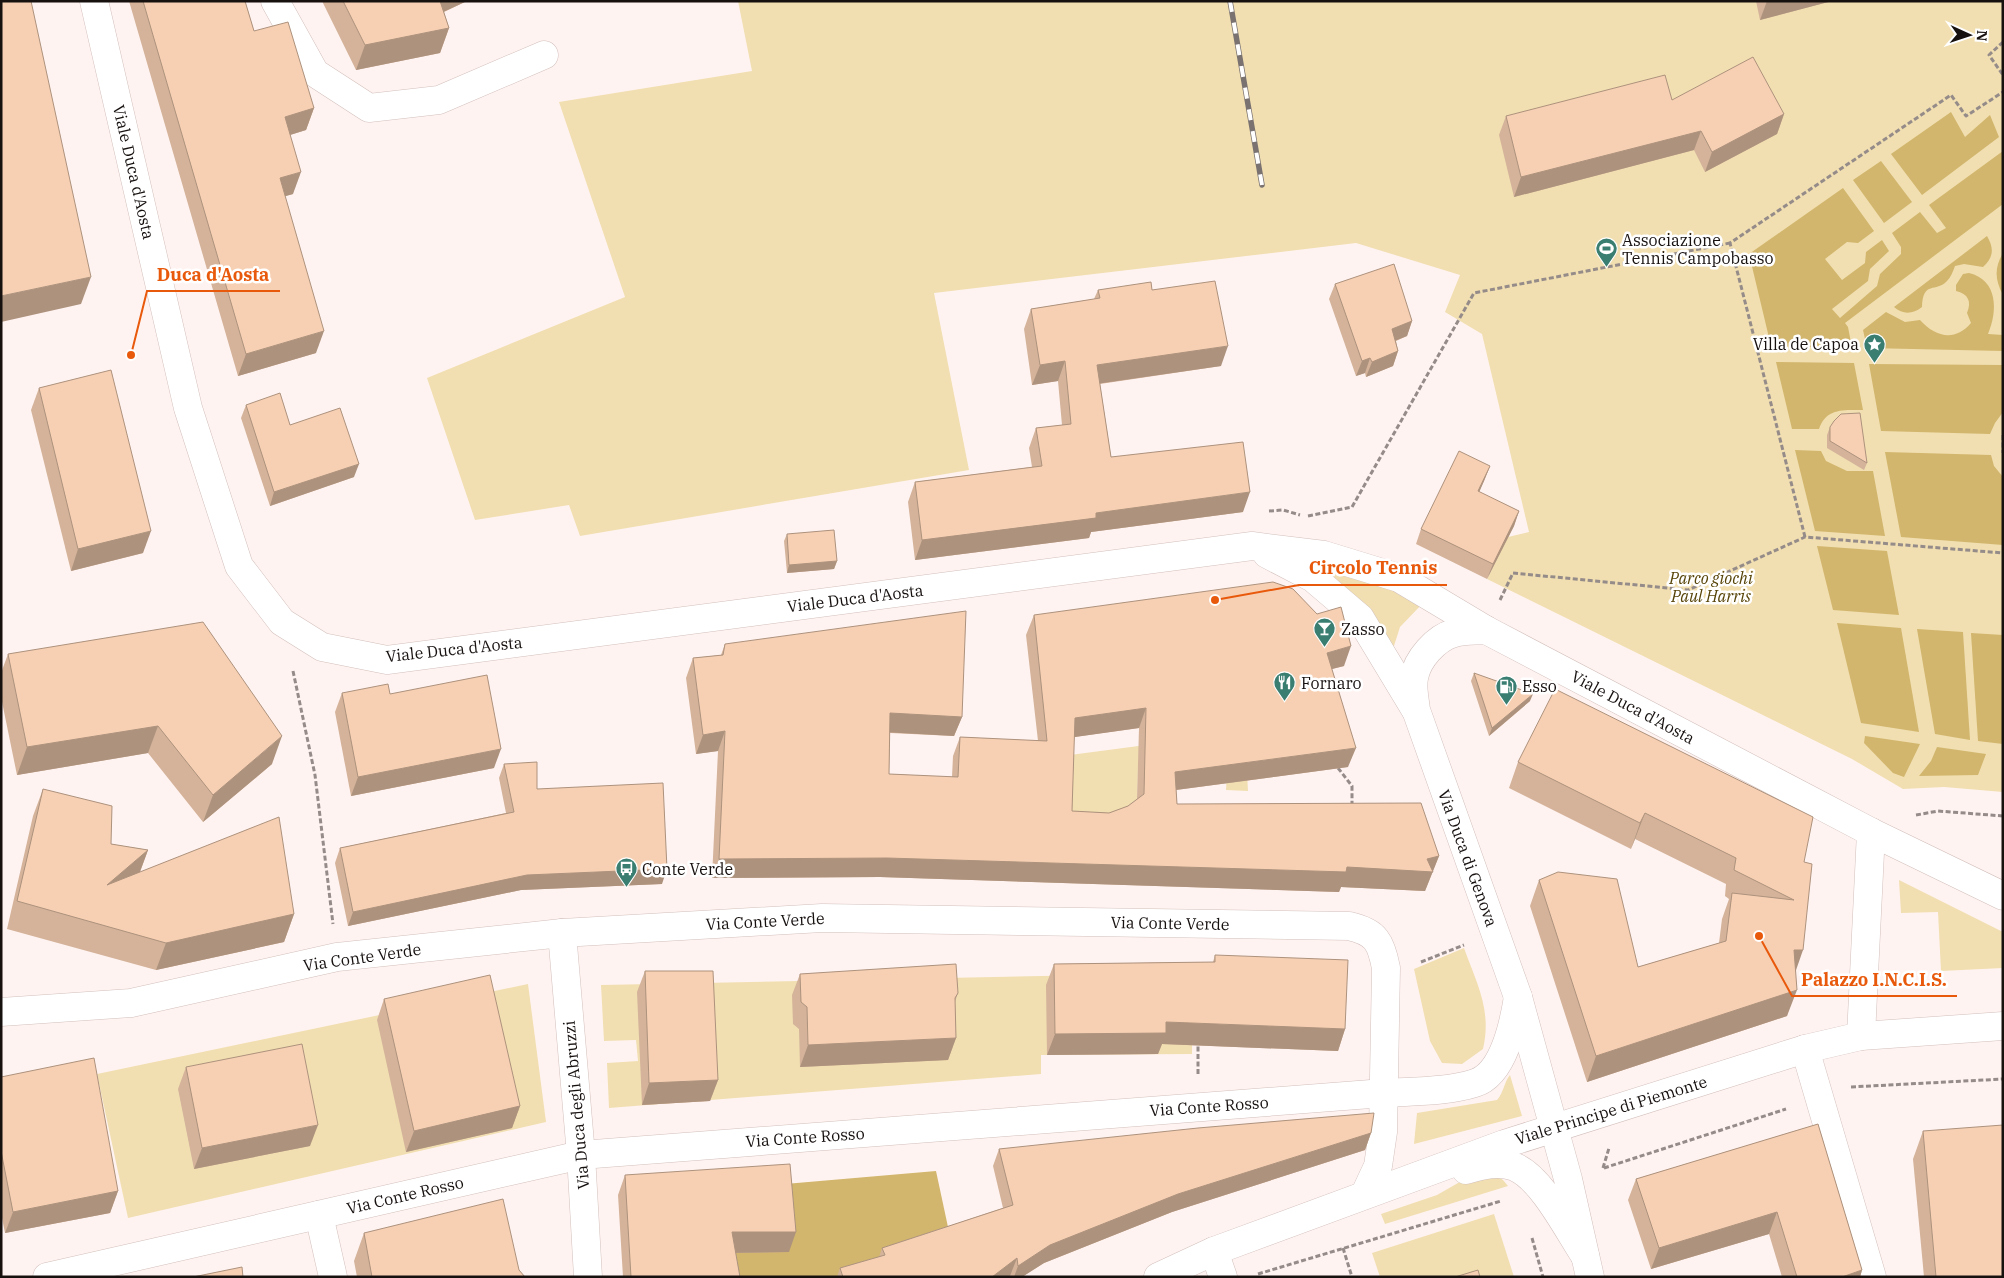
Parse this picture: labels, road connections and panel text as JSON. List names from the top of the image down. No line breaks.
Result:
{"streets":{"street":["Viale Duca d'Aosta","Via Duca di Genova","Via Conte Verde","Via Duca degli Abruzzi","Via Conte Rosso","Viale Principe di Piemonte"]},"crossings":[["Viale Duca d'Aosta","Via Duca di Genova"],["Via Duca di Genova","Via Conte Rosso"],["Via Duca di Genova","Viale Principe di Piemonte"],["Via Conte Verde","Via Duca degli Abruzzi"],["Via Conte Verde","Via Conte Rosso"],["Via Duca degli Abruzzi","Via Conte Rosso"]],"parks":["Parco giochi Paul Harris"],"places":{"sports":["Associazione Tennis Campobasso"],"other":["Duca d'Aosta","Circolo Tennis","Palazzo I.N.C.I.S."],"place":["Villa de Capoa"],"bar":["Zasso"],"restaurant":["Fornaro"],"fuel station":["Esso"],"bus stop":["Conte Verde"]},"north":"right"}
